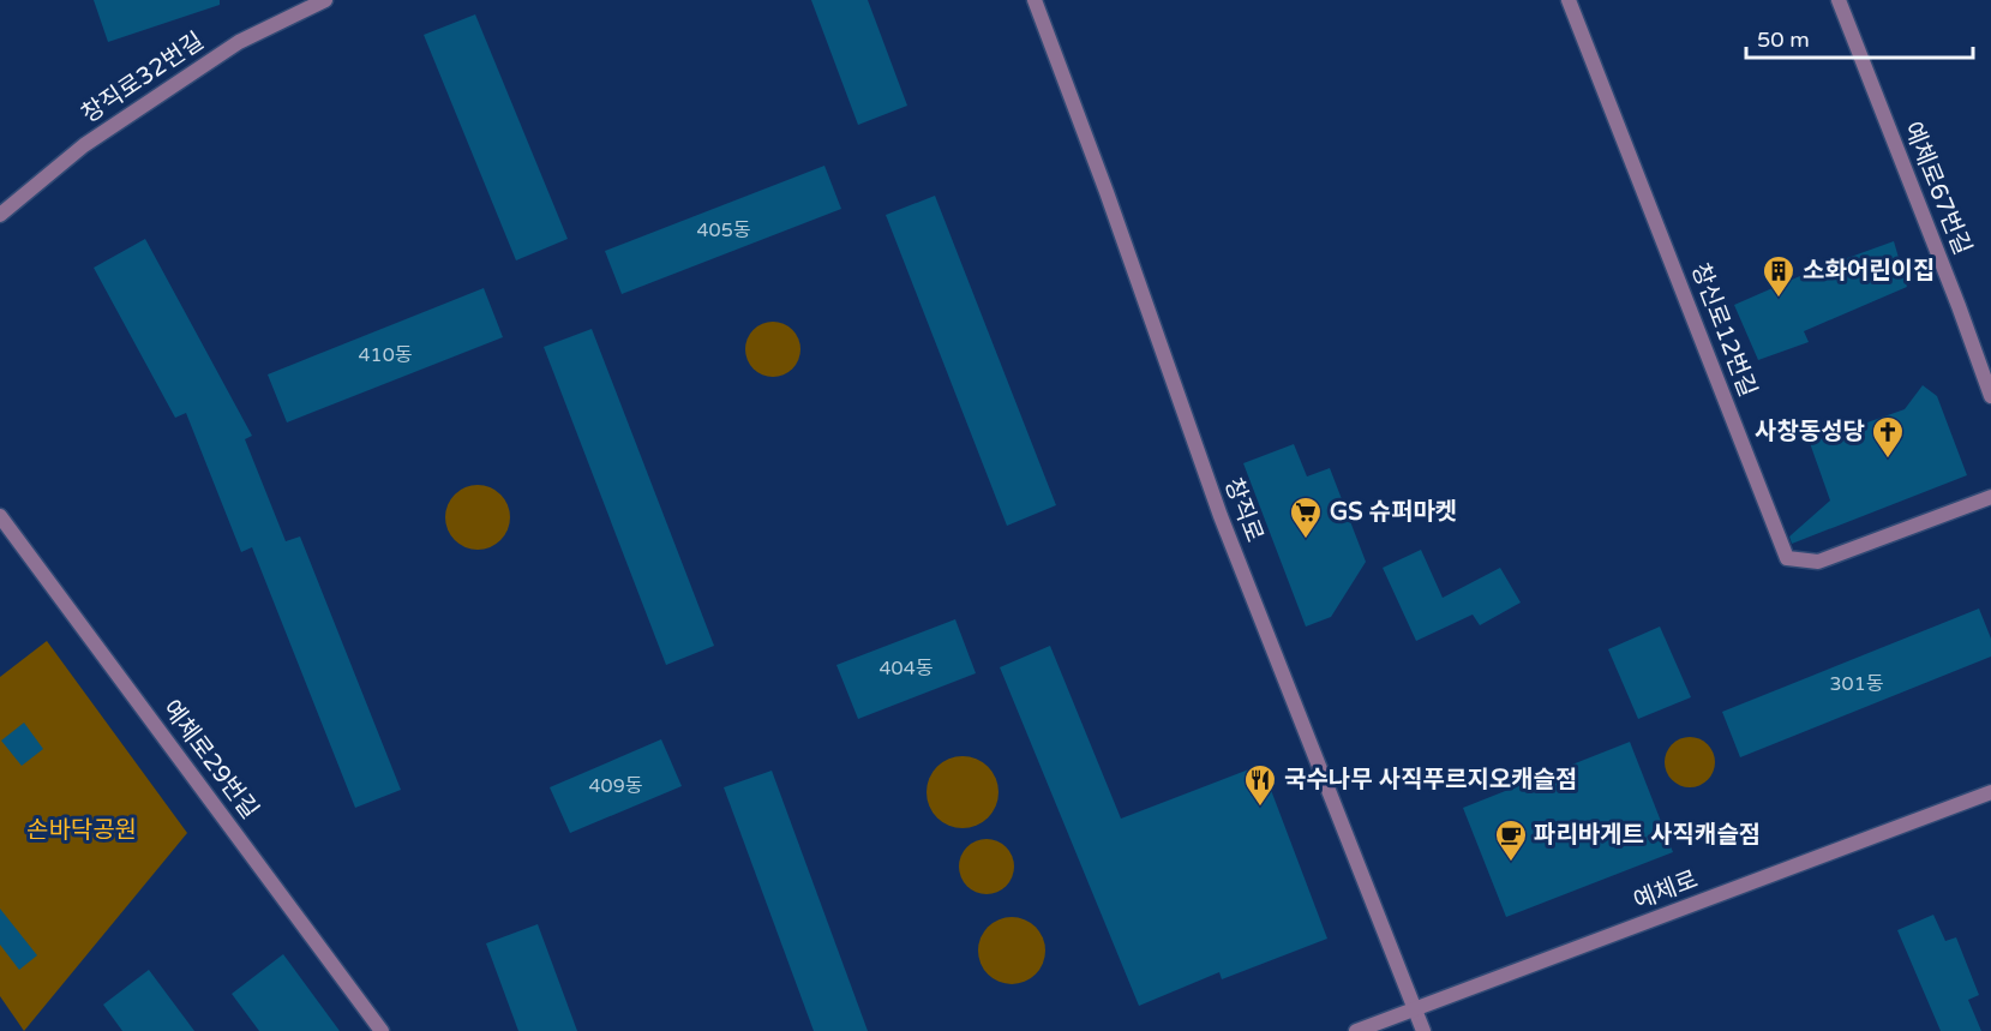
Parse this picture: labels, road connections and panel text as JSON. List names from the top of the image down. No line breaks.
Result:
{"streets":{"street":["창직로32번길","예체로67번길","창신로12번길","창직로","예체로29번길","예체로"]},"crossings":[["창직로","예체로"]],"parks":["손바닥공원"],"places":{"building":["소화어린이집"],"church":["사창동성당"],"supermarket":["GS 슈퍼마켓"],"restaurant":["국수나무 사직푸르지오캐슬점"],"cafe":["파리바게트 사직캐슬점"]},"house_numbers":["405동","410동","404동","301동","409동"],"scale_bar":"50 m"}
